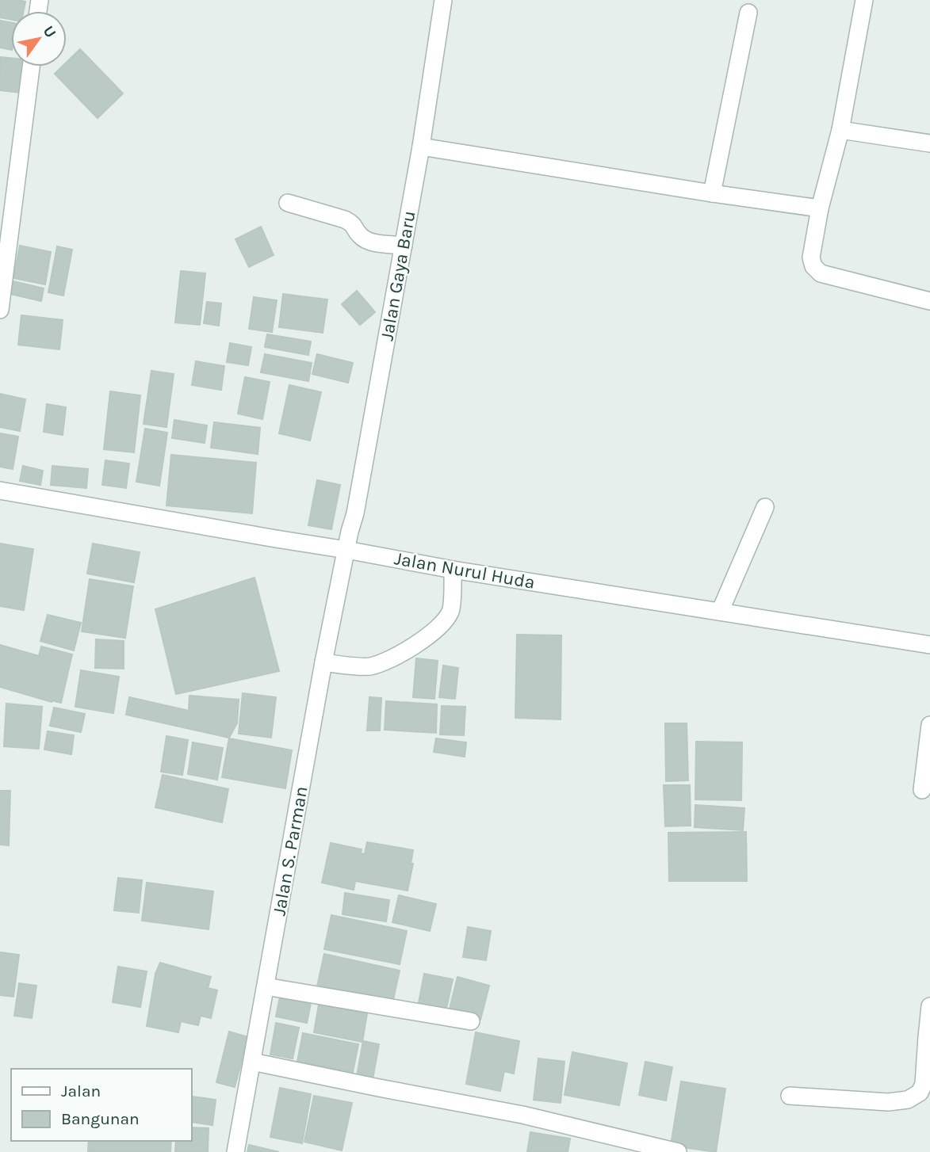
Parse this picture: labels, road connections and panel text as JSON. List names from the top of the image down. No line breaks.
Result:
{"streets":{"street":["Jalan Gaya Baru","Jalan Nurul Huda","Jalan S. Parman"]},"crossings":[["Jalan Gaya Baru","Jalan Nurul Huda"],["Jalan Gaya Baru","Jalan S. Parman"],["Jalan Nurul Huda","Jalan S. Parman"]],"legend":["Jalan","Bangunan"],"north":"top right"}
